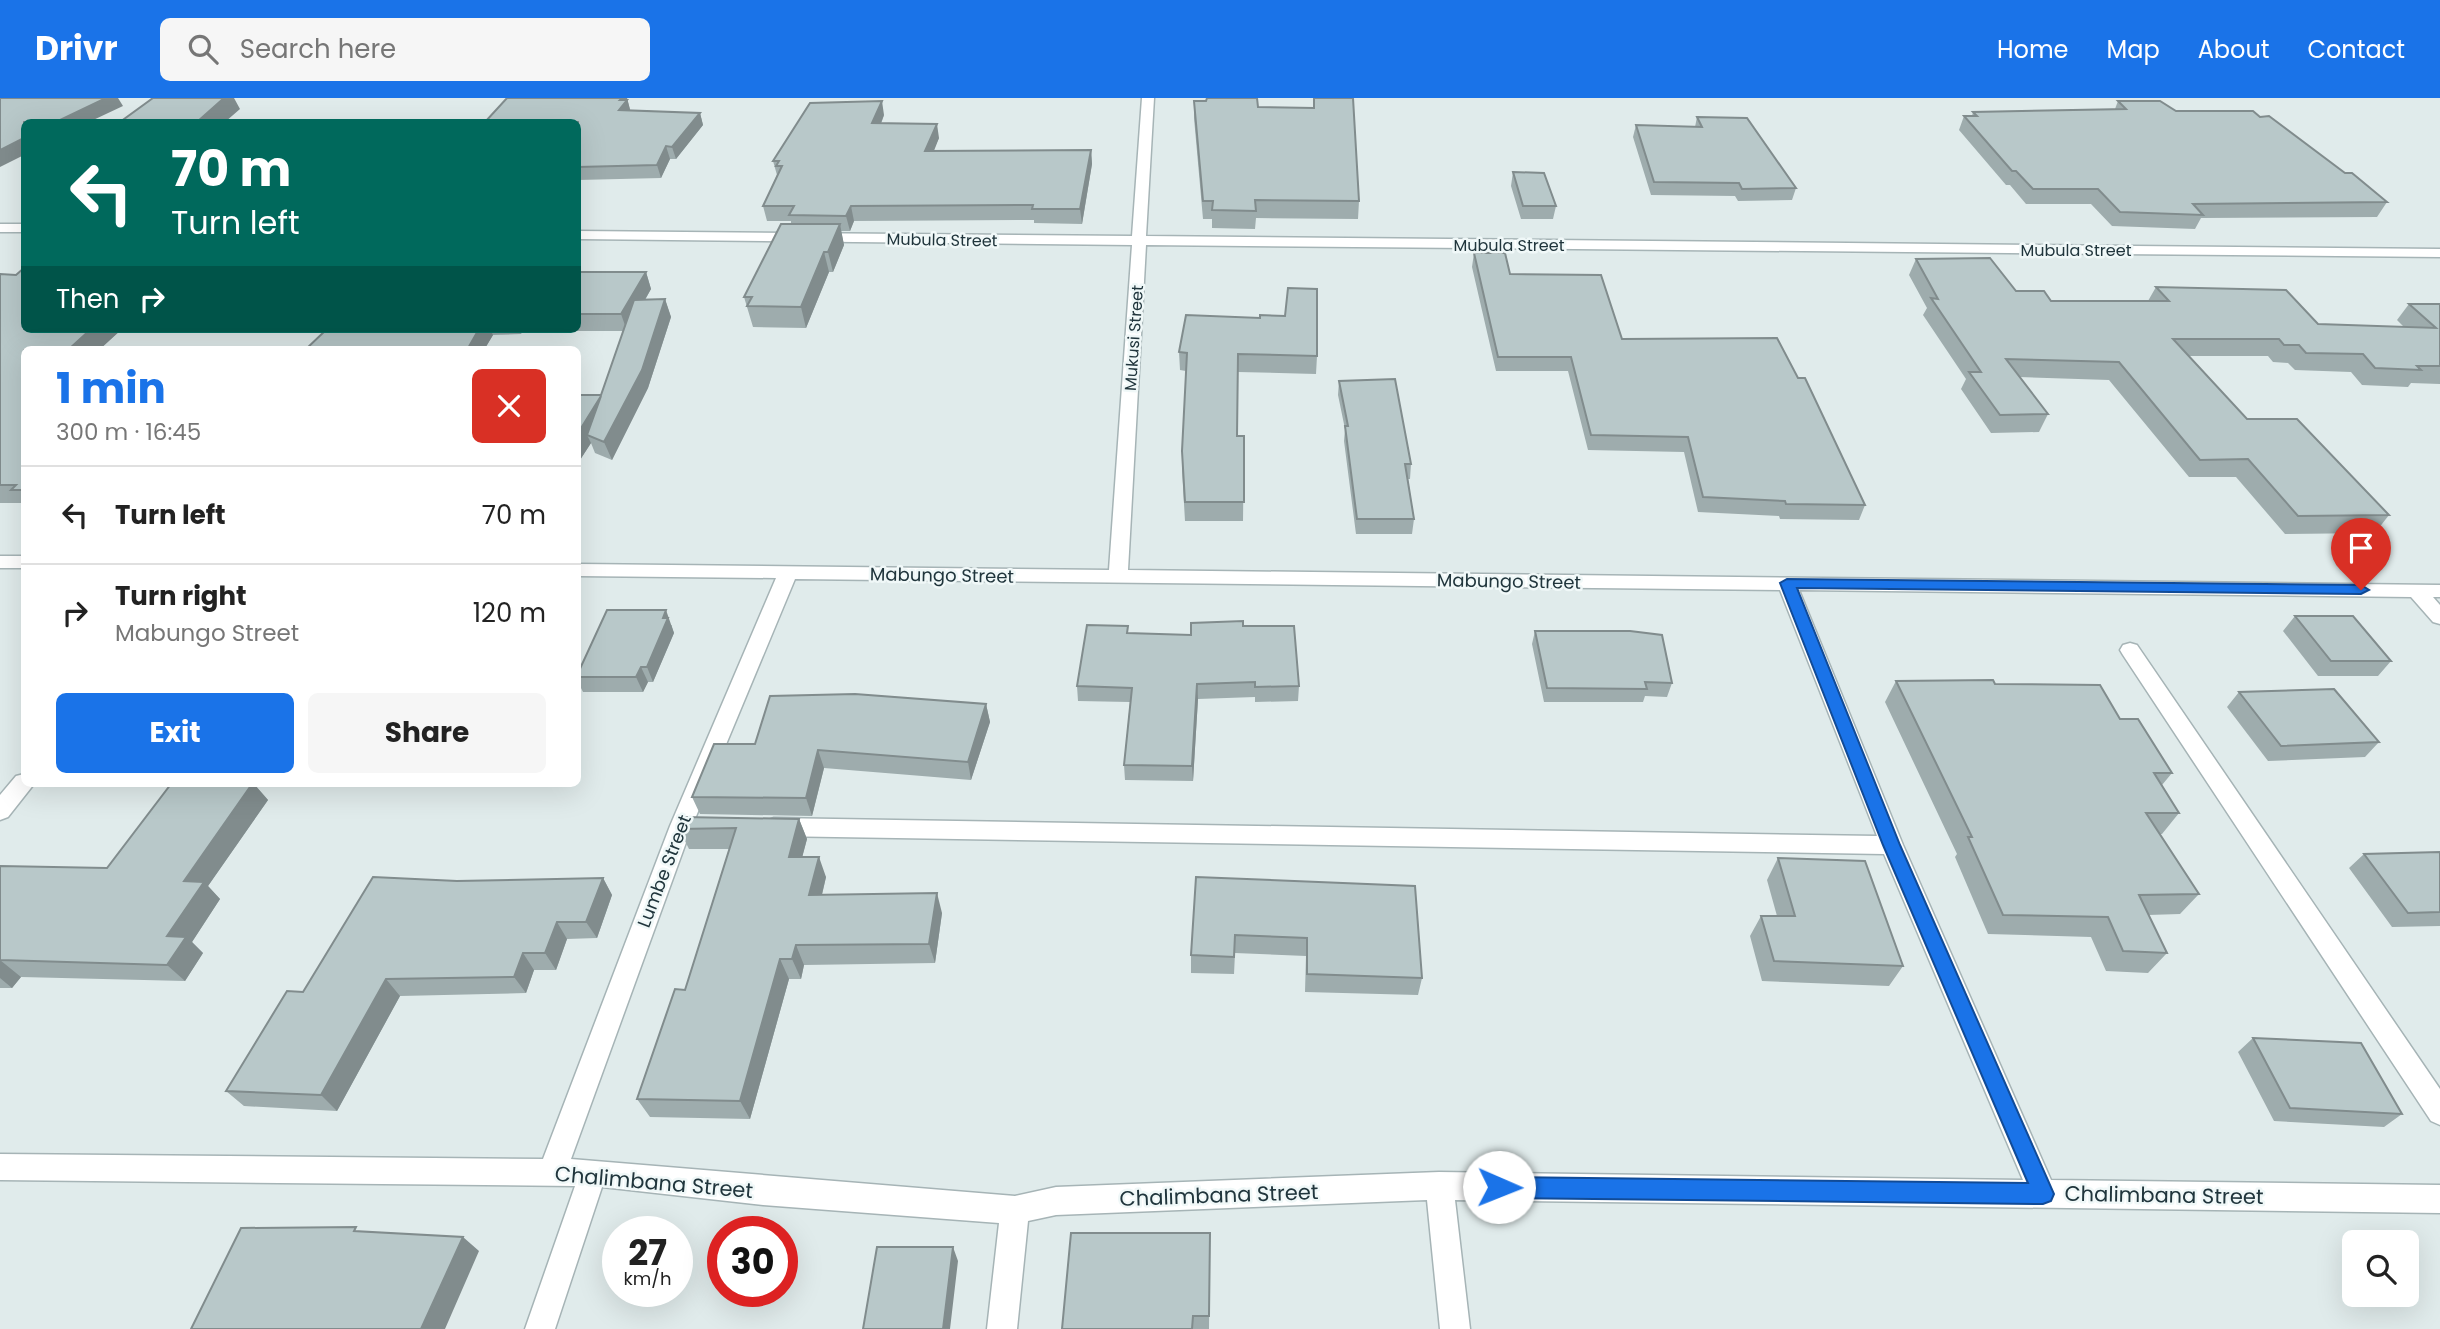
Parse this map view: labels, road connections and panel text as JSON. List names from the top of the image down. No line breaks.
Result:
{"streets":{"street":["Mubula Street","Mukusi Street","Mabungo Street","Lumbe Street","Chalimbana Street"]},"crossings":[["Mubula Street","Mukusi Street"],["Mukusi Street","Mabungo Street"],["Mabungo Street","Lumbe Street"],["Lumbe Street","Chalimbana Street"]],"page":{"header":"Drivr","search":"Search here","nav":["Home","Map","About","Contact"],"turn":["70 m","Turn left"],"then":"Then","heading":["1 min","300 m · 16:45"],"list":[{"name":"Turn left","value":"70 m"},{"name":"Turn right","note":"Mabungo Street","value":"120 m"}],"buttons":["Exit","Share"],"speed":"27 km/h","limit":"30"}}
